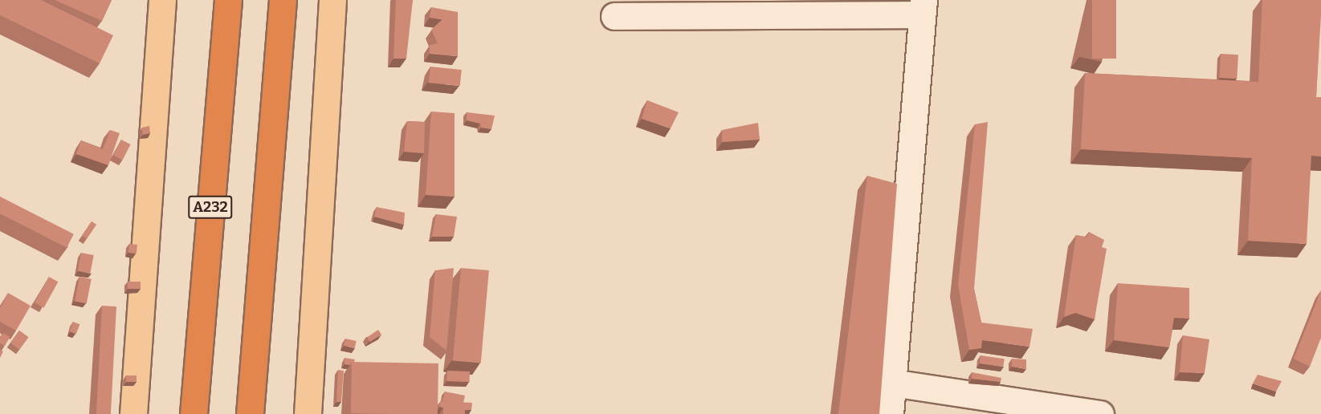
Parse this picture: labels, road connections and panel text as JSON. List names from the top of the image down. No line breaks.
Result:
{"streets":{"highway":["A232"]}}
